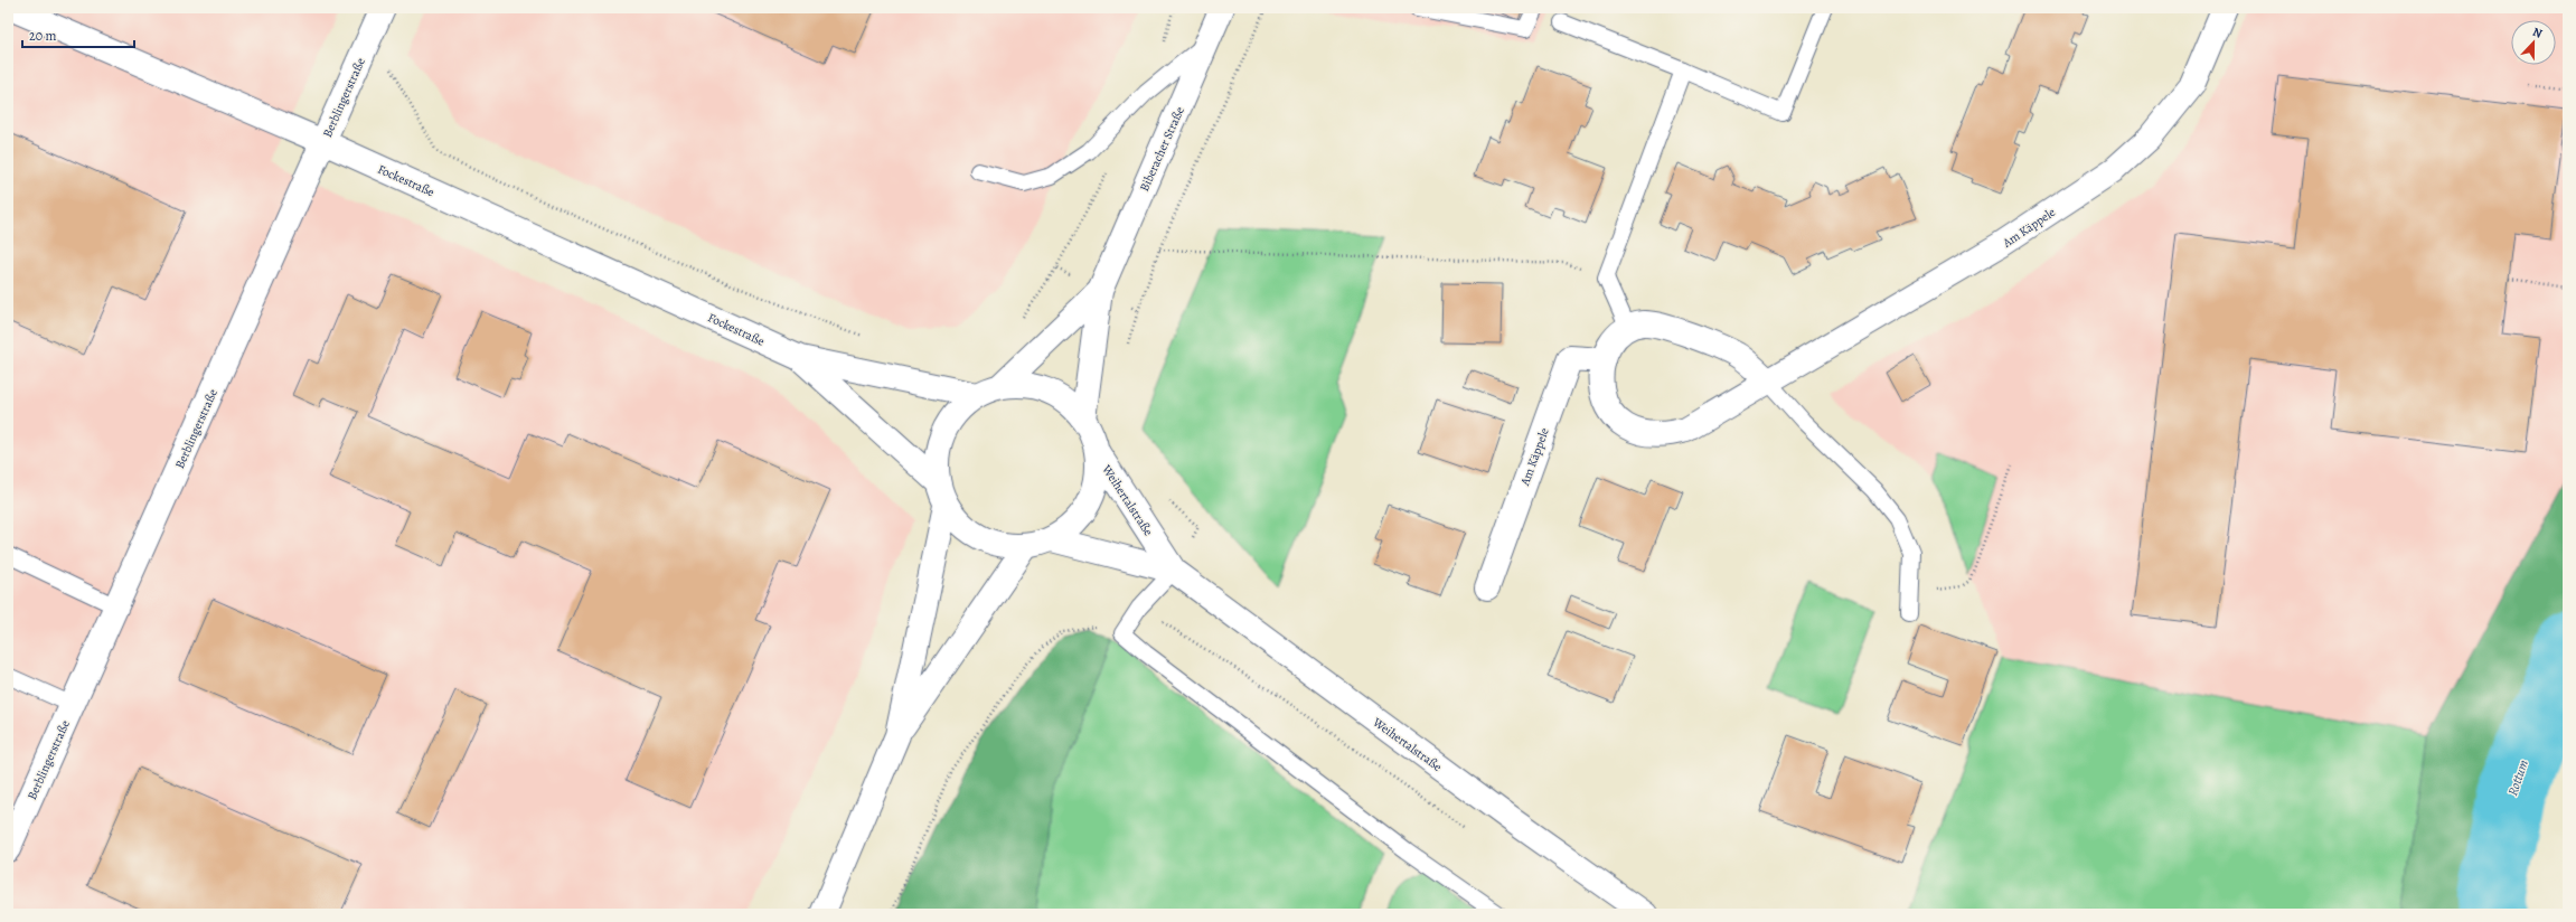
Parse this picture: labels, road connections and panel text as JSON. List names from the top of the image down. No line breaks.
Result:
{"streets":{"street":["Berblingerstraße","Biberacher Straße","Fockestraße","Am Käppele","Weihertalstraße"]},"crossings":[["Berblingerstraße","Fockestraße"]],"water":["Rottum"],"scale_bar":"20 m","north":"top"}
